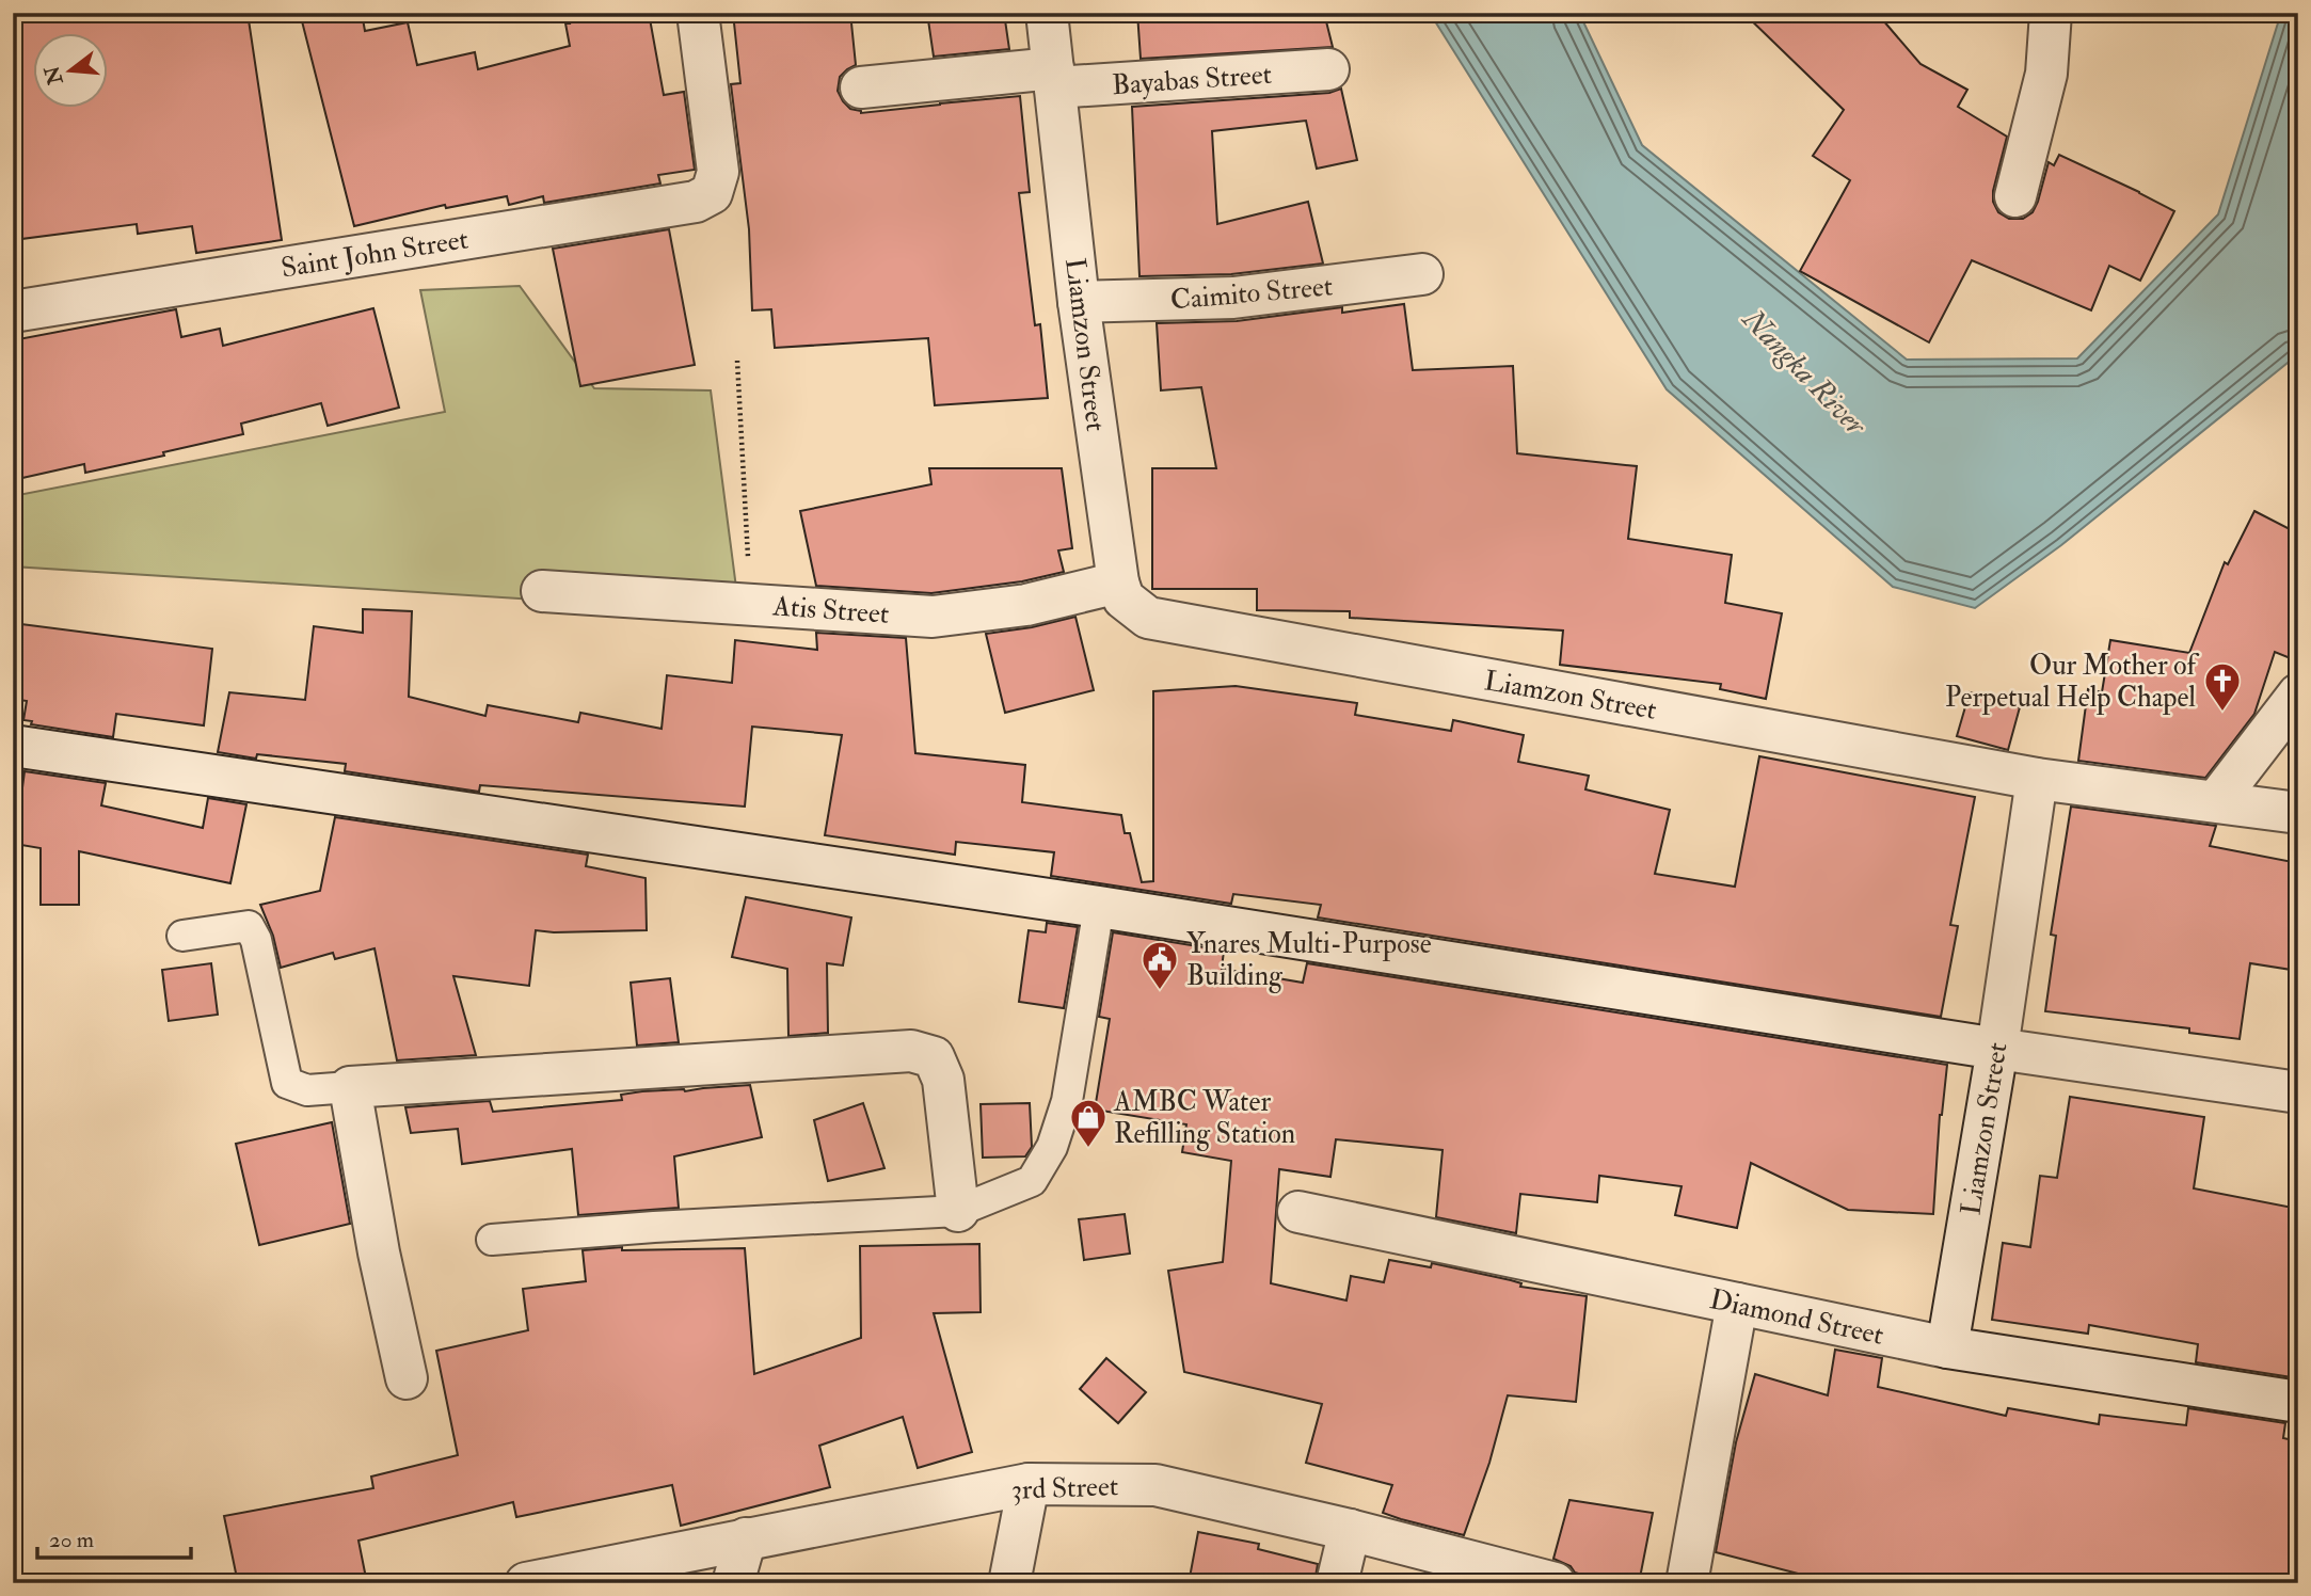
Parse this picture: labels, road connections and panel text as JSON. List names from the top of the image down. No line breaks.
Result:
{"streets":{"street":["Bayabas Street","Saint John Street","Caimito Street","Liamzon Street","Atis Street","Diamond Street","3rd Street"]},"crossings":[["Bayabas Street","Liamzon Street"],["Caimito Street","Liamzon Street"],["Liamzon Street","Atis Street"],["Liamzon Street","Diamond Street"]],"water":["Nangka River"],"places":{"church":["Our Mother of Perpetual Help Chapel"],"public building":["Ynares Multi-Purpose Building"],"shop":["AMBC Water Refilling Station"]},"scale_bar":"20 m","north":"left"}
